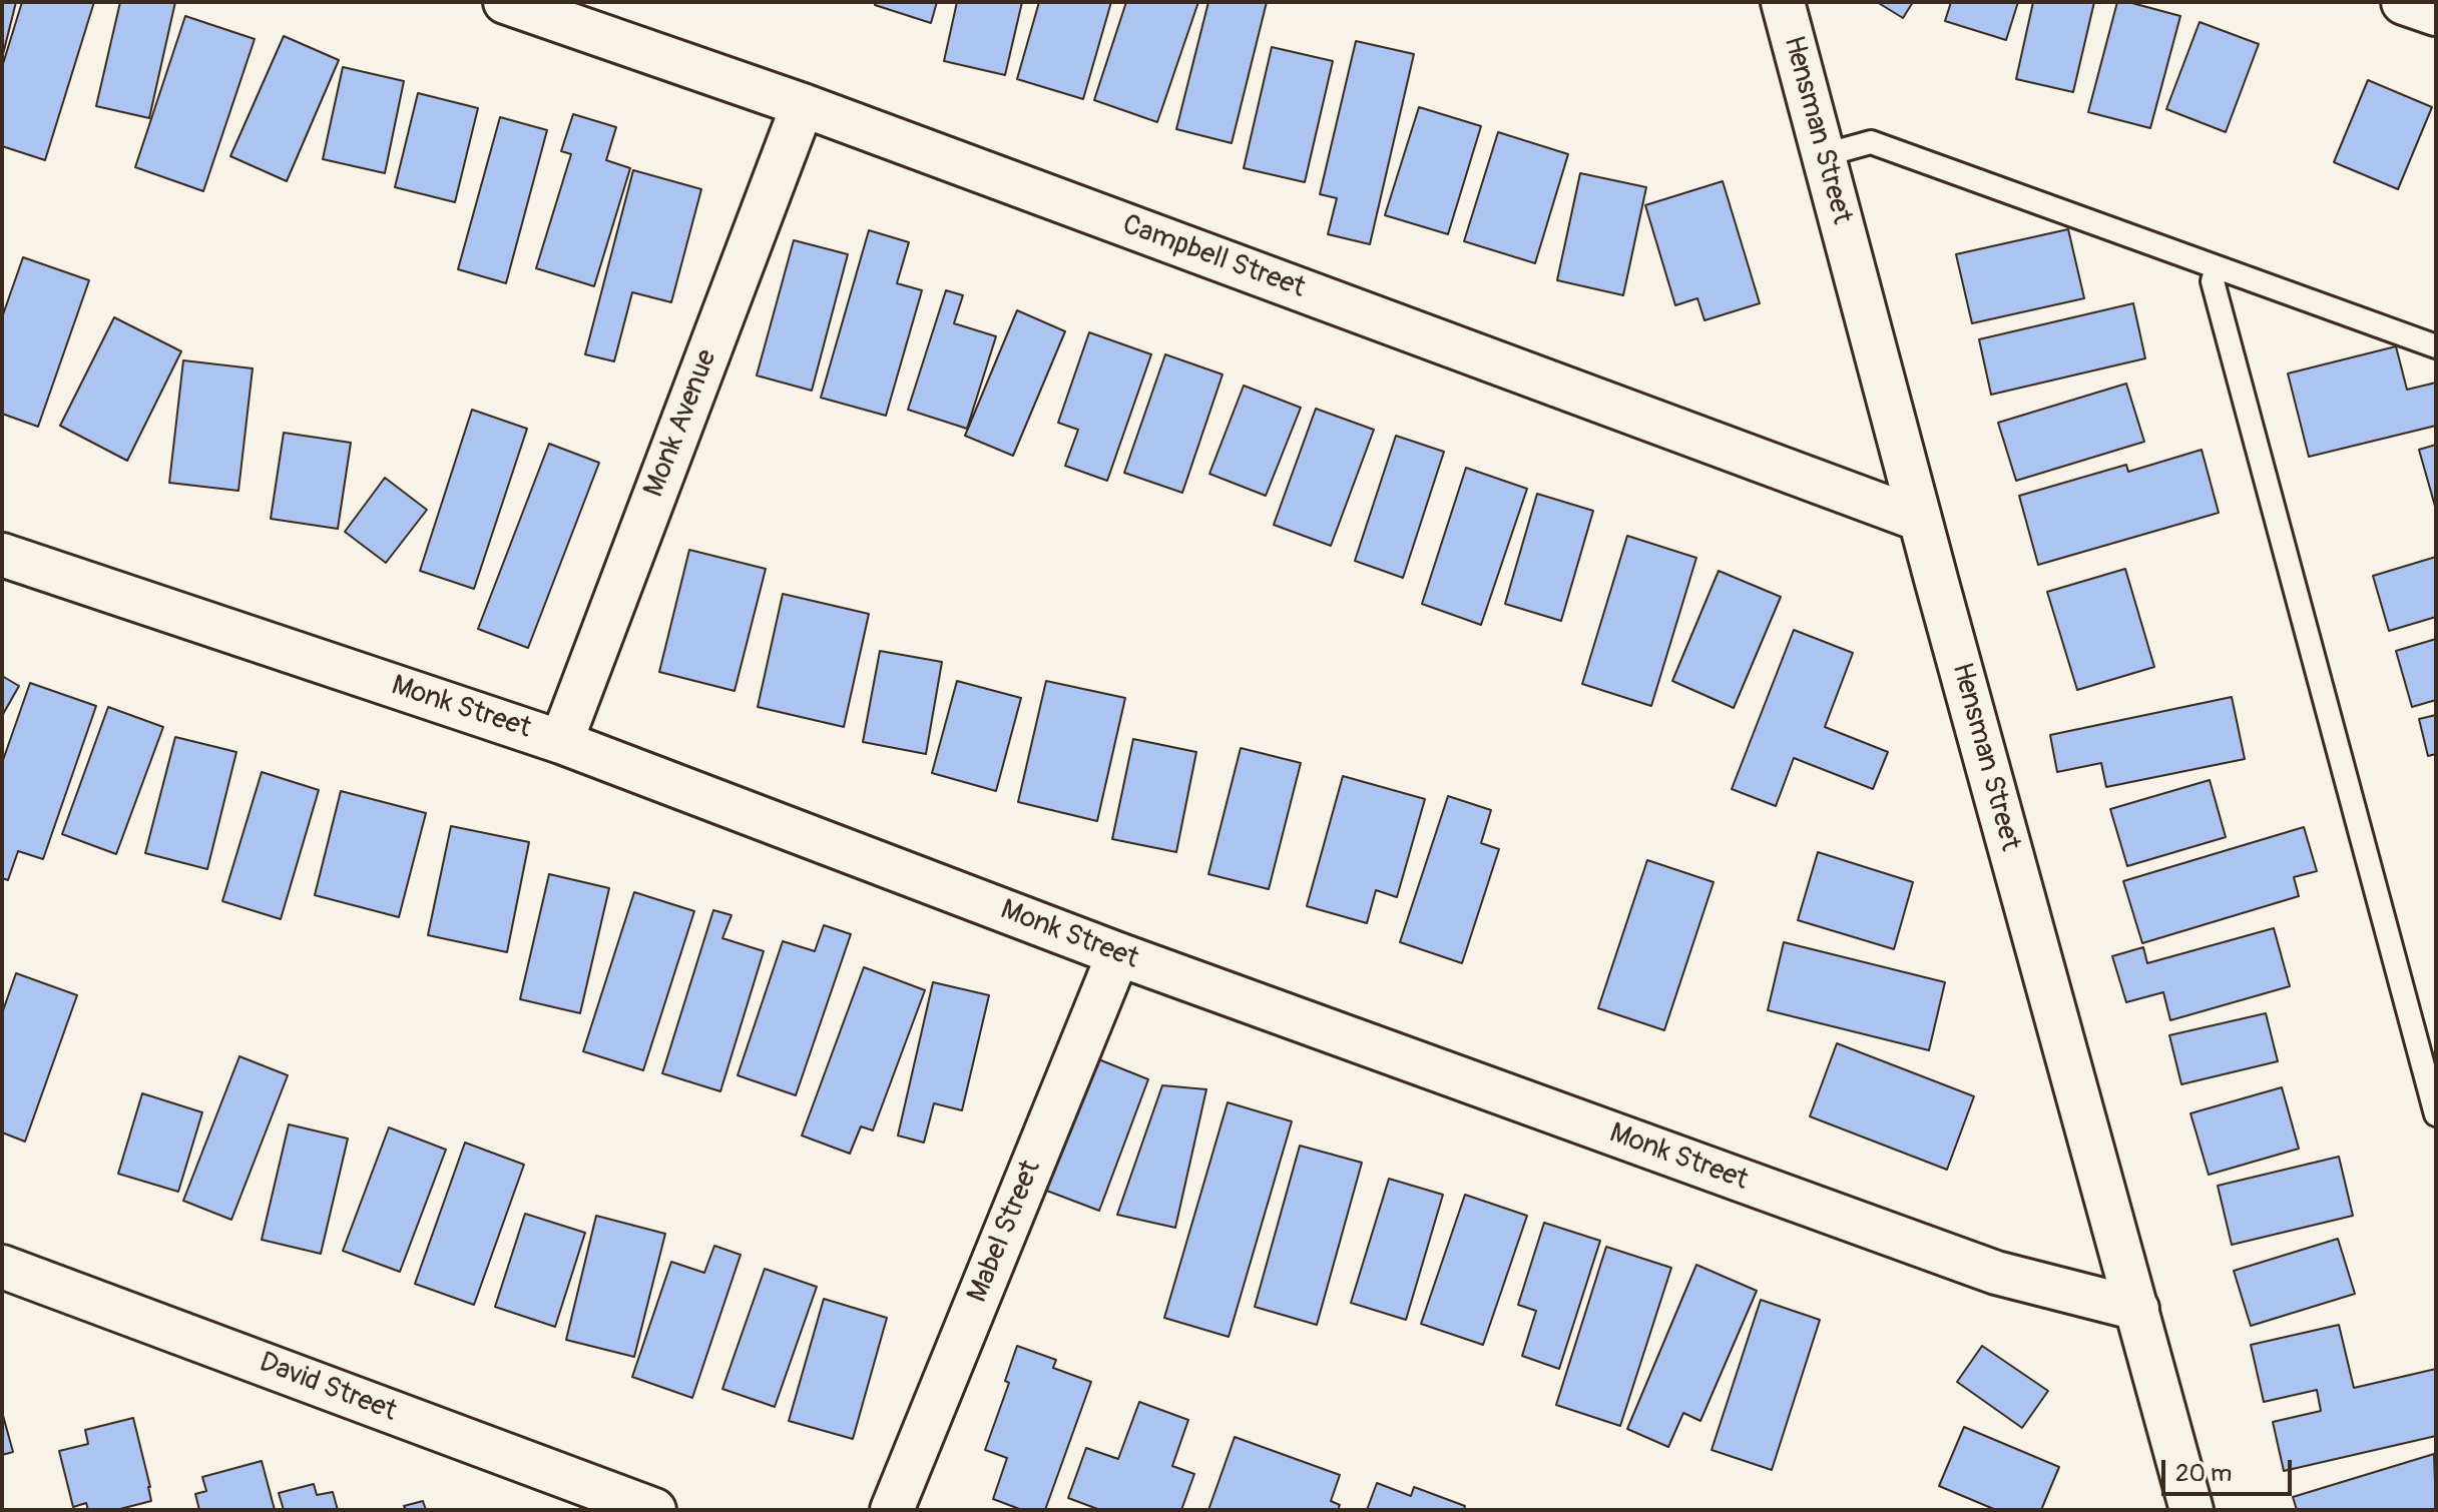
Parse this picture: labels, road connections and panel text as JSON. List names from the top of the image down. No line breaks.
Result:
{"streets":{"street":["Hensman Street","Campbell Street","Monk Avenue","Monk Street","Mabel Street","David Street"]},"crossings":[["Hensman Street","Campbell Street"],["Hensman Street","Monk Street"],["Campbell Street","Monk Avenue"],["Monk Avenue","Monk Street"],["Monk Street","Mabel Street"]],"scale_bar":"20 m"}
